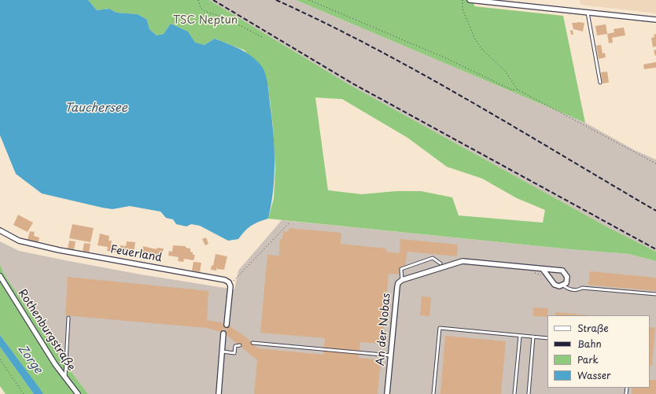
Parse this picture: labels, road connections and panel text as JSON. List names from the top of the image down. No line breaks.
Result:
{"streets":{"street":["Feuerland","An der Nobas","Rothenburgstraße"]},"water":["Tauchersee","Zorge"],"parks":["TSC Neptun"],"legend":["Straße","Bahn","Park","Wasser"]}
